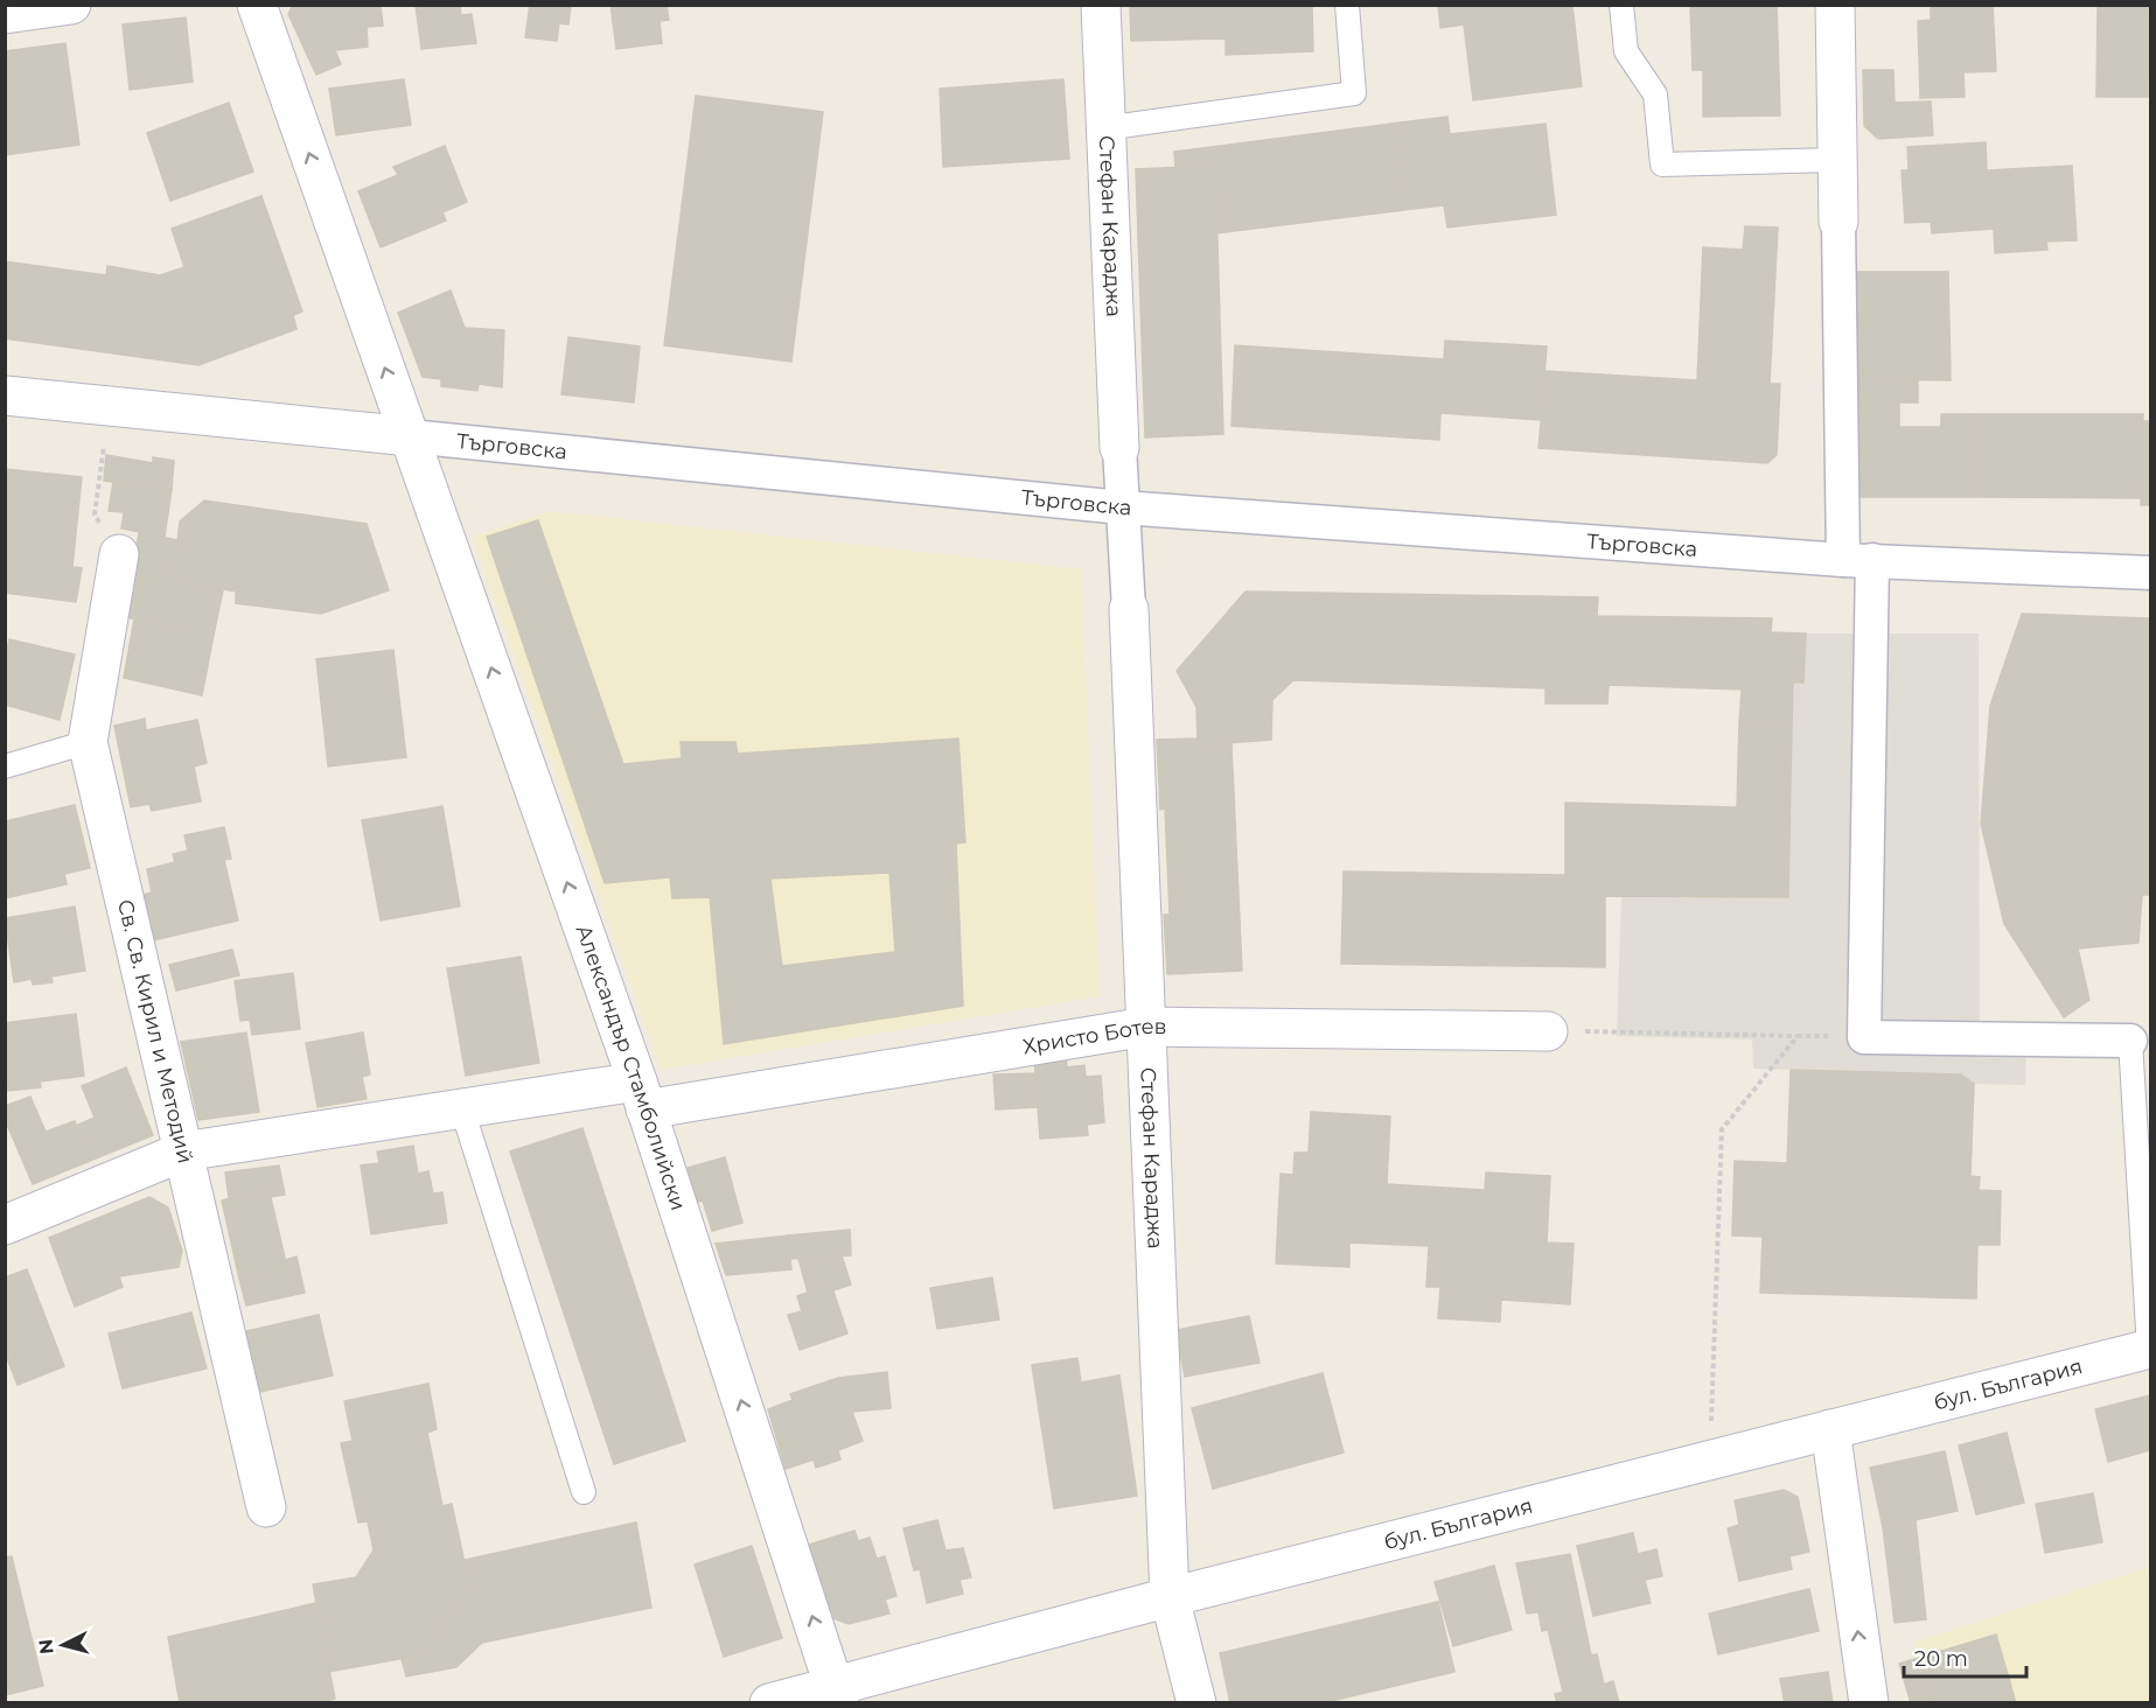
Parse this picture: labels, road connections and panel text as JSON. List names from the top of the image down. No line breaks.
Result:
{"streets":{"street":["Стефан Караджа","Търговска","Св. Св. Кирил и Методий","Христо Ботев","Александър Стамболийски","бул. България"]},"crossings":[["Стефан Караджа","Христо Ботев"],["Стефан Караджа","бул. България"],["Търговска","Александър Стамболийски"],["Св. Св. Кирил и Методий","Христо Ботев"],["Христо Ботев","Александър Стамболийски"],["Александър Стамболийски","бул. България"]],"one_way":["Александър Стамболийски"],"scale_bar":"20 m","north":"left"}
